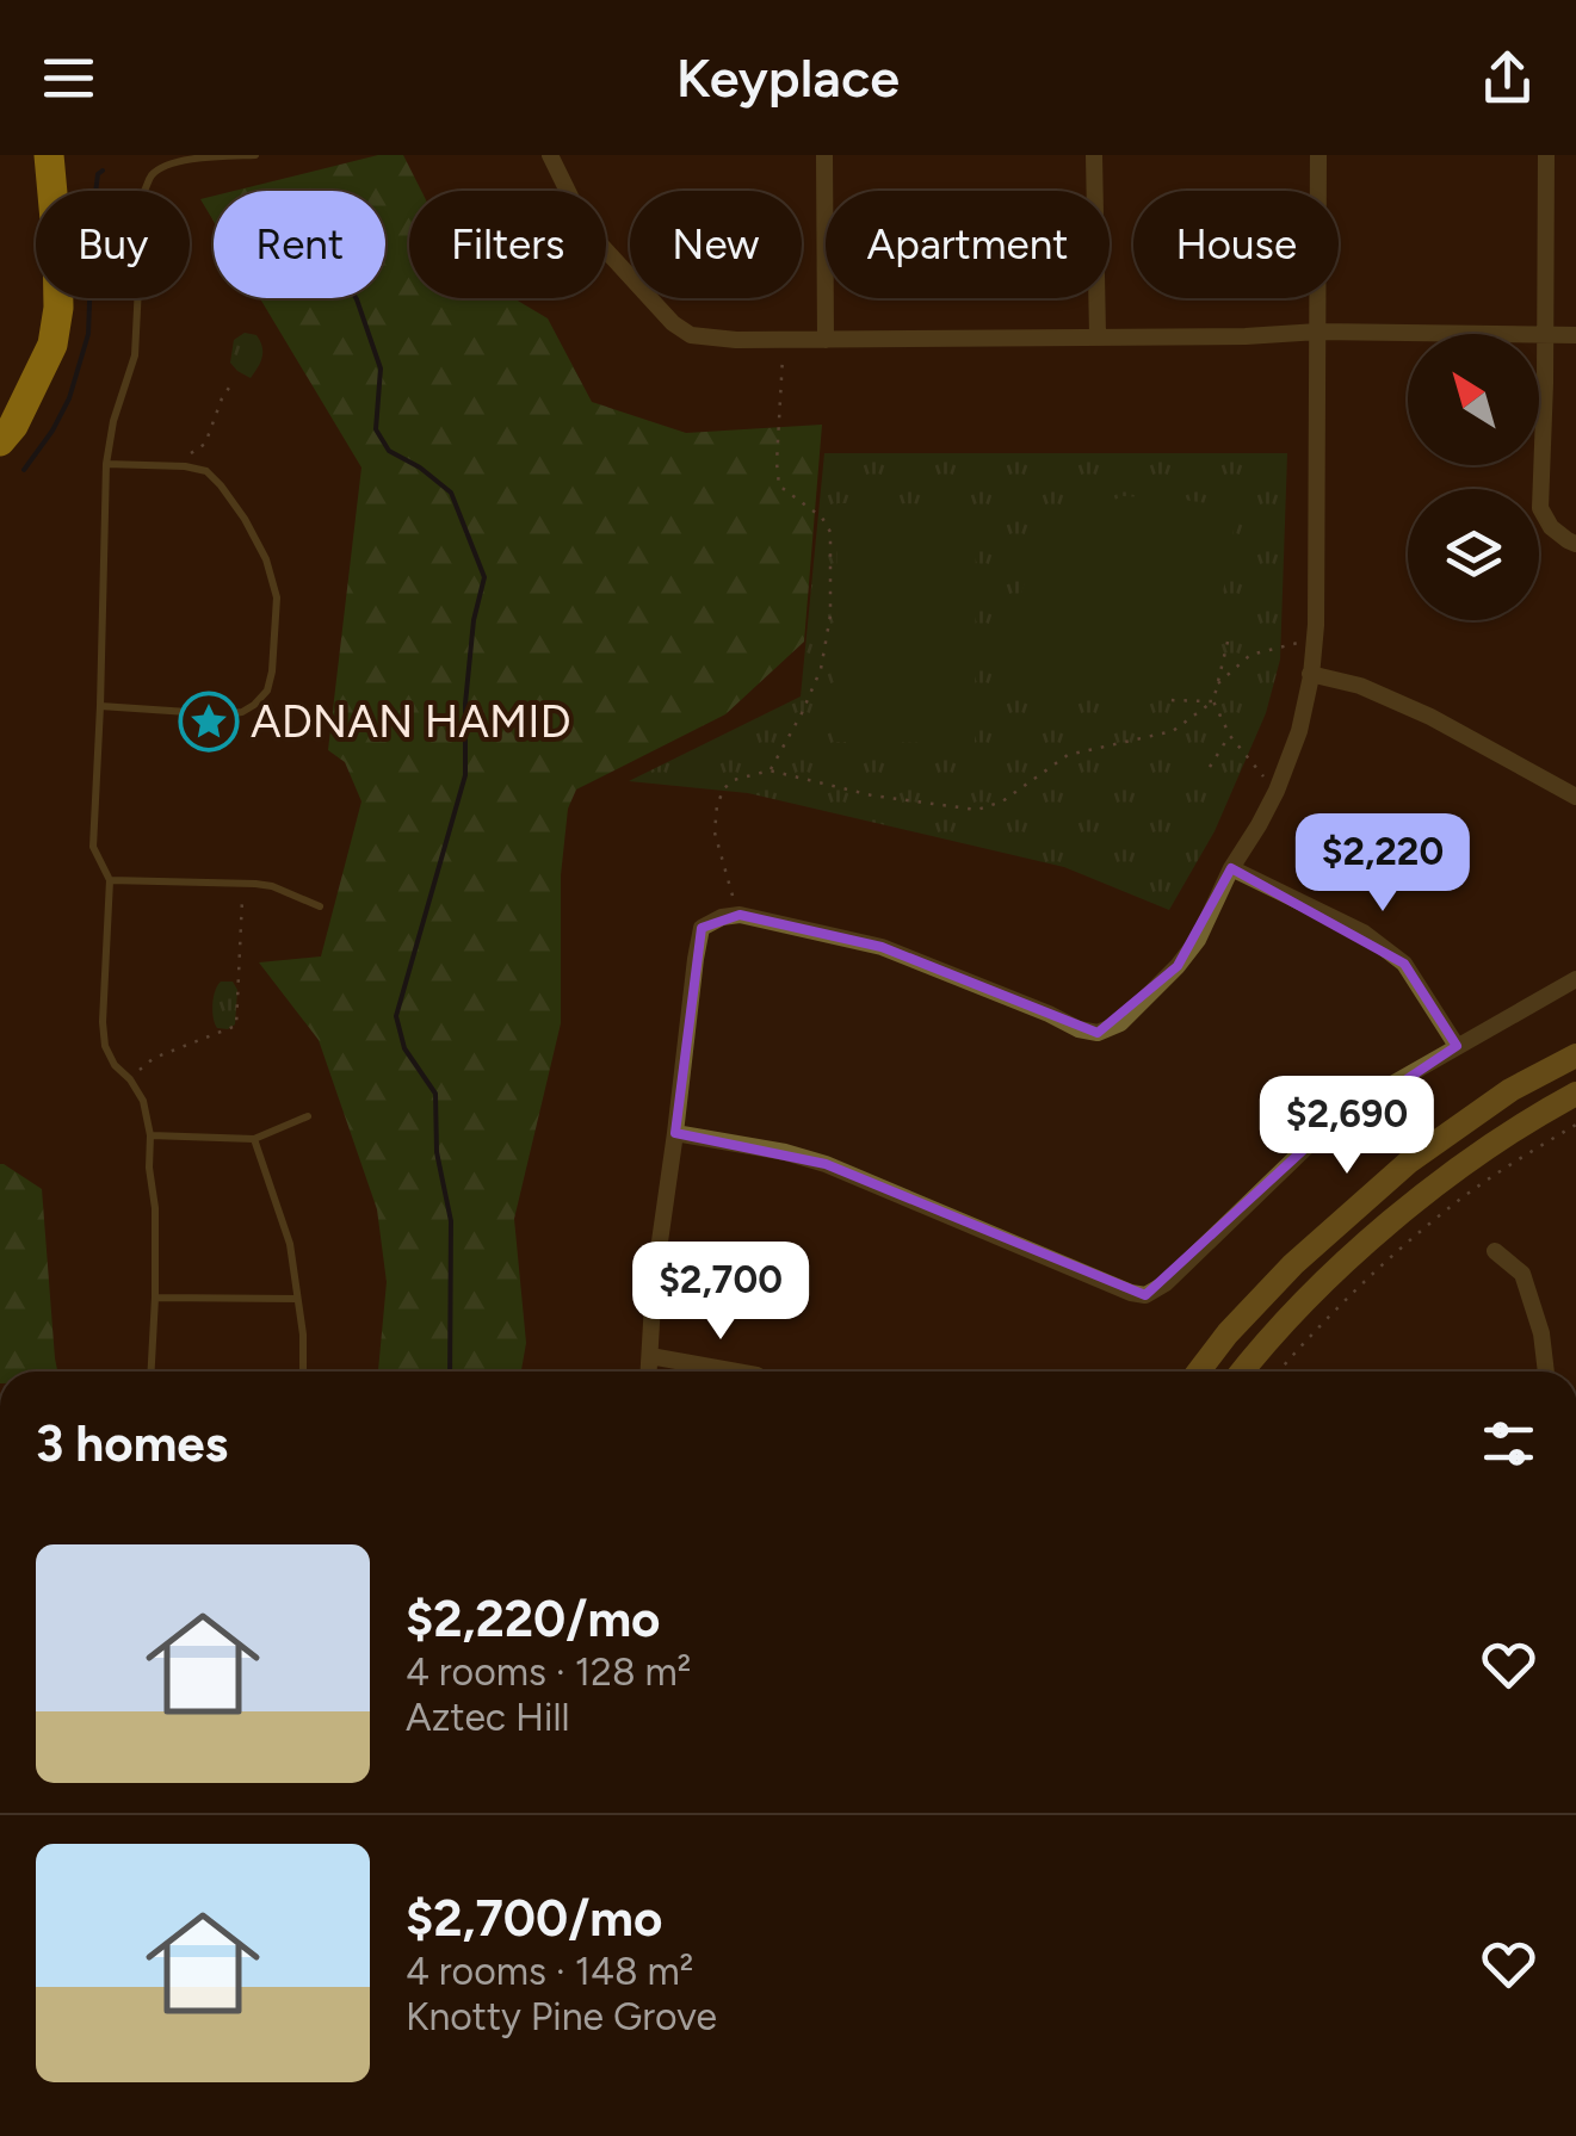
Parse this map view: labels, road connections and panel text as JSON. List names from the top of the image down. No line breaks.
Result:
{"places":{"place":["ADNAN HAMID"]},"north":"top left","page":{"header":"Keyplace","chip":["Buy","Rent","Filters","New","Apartment","House"],"price":["$2,220","$2,690","$2,700"],"heading":"3 homes","list":[{"name":"$2,220/mo","note":"4 rooms · 128 m² · Aztec Hill"},{"name":"$2,700/mo","note":"4 rooms · 148 m² · Knotty Pine Grove"}]}}
